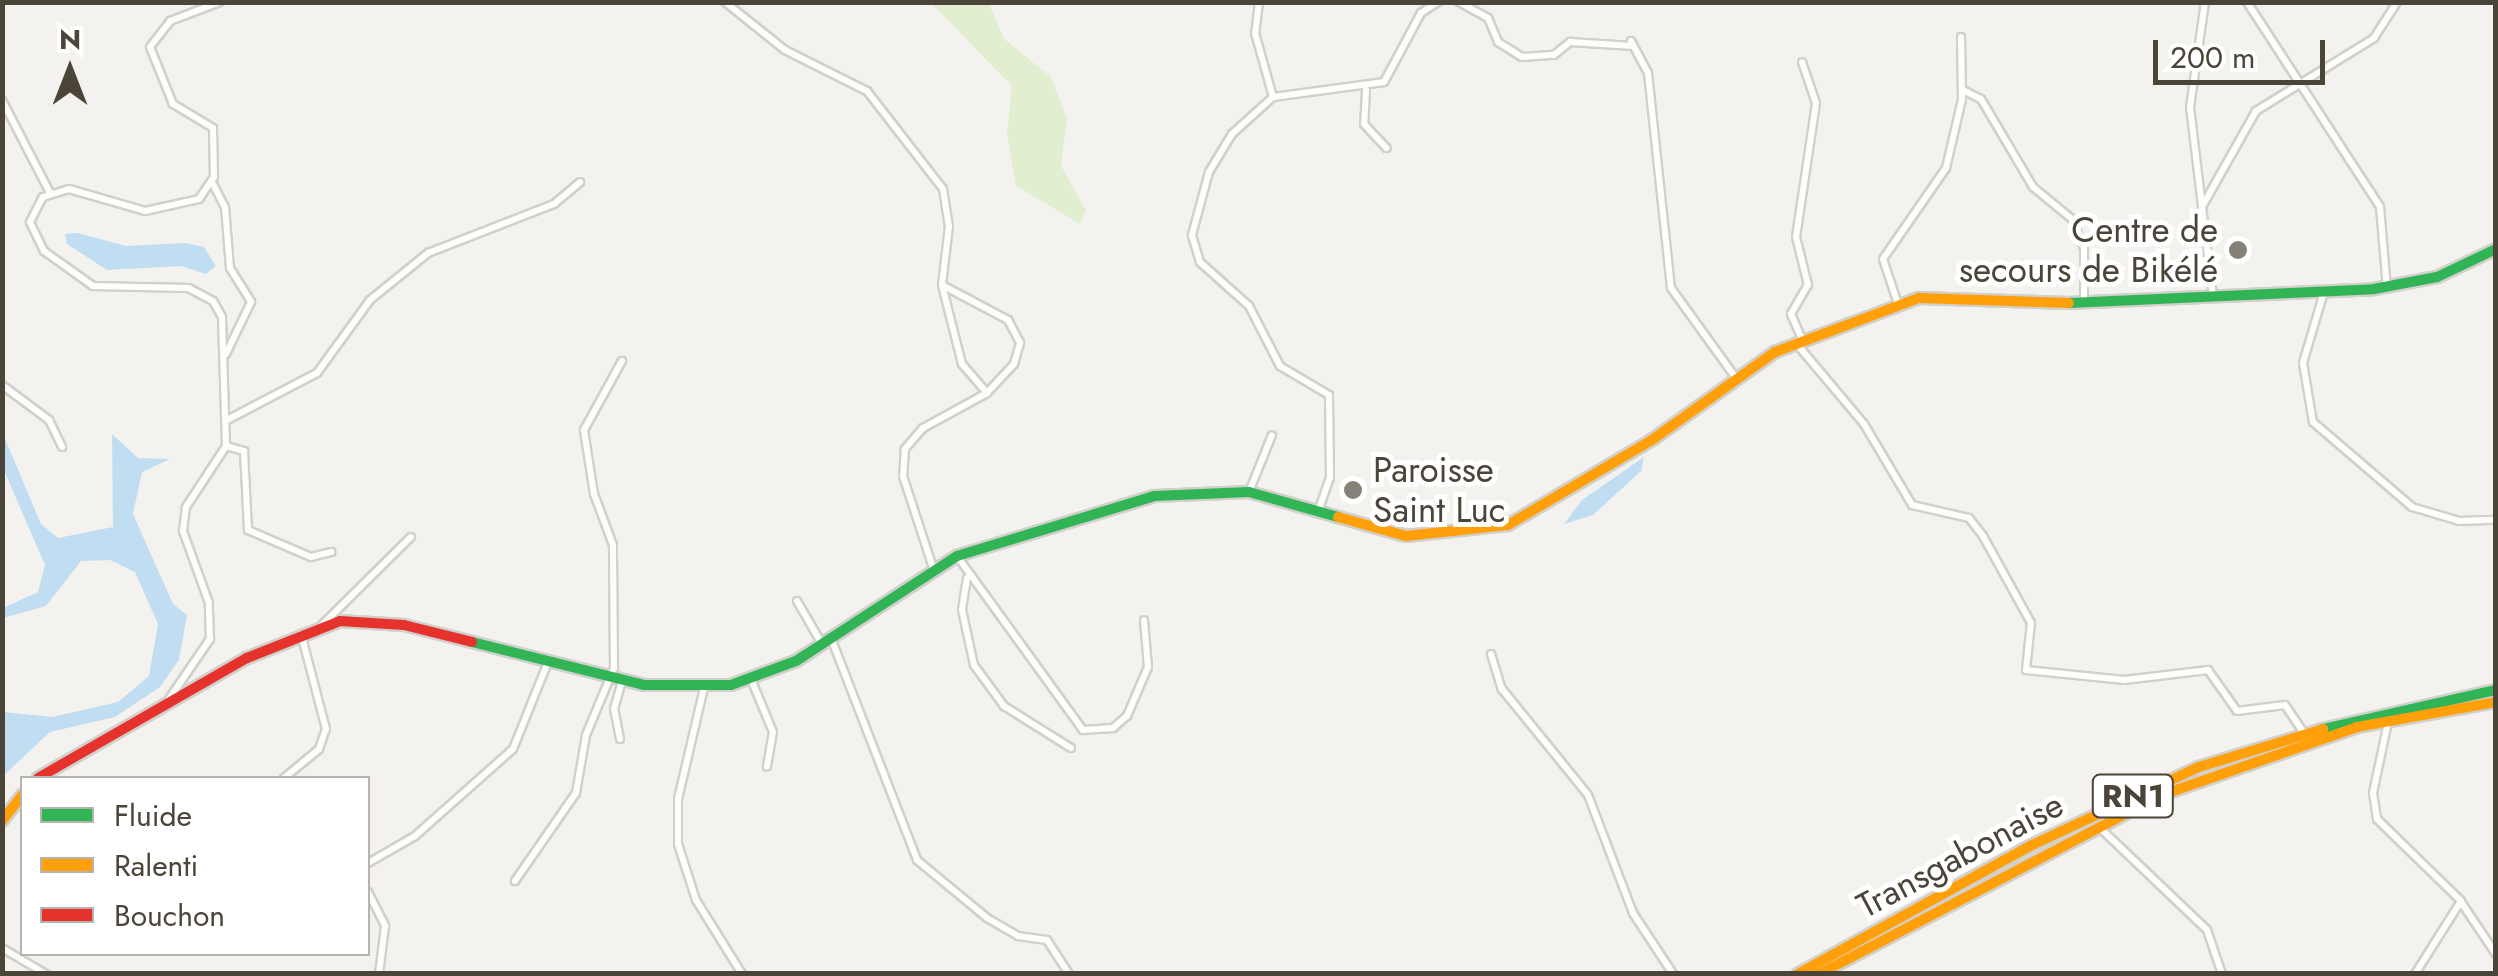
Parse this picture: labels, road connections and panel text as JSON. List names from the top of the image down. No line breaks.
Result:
{"streets":{"main road":["RN1","Transgabonaise"]},"places":["Centre de secours de Bikélé","Paroisse Saint Luc"],"legend":["Fluide","Ralenti","Bouchon"],"scale_bar":"200 m","north":"top"}
